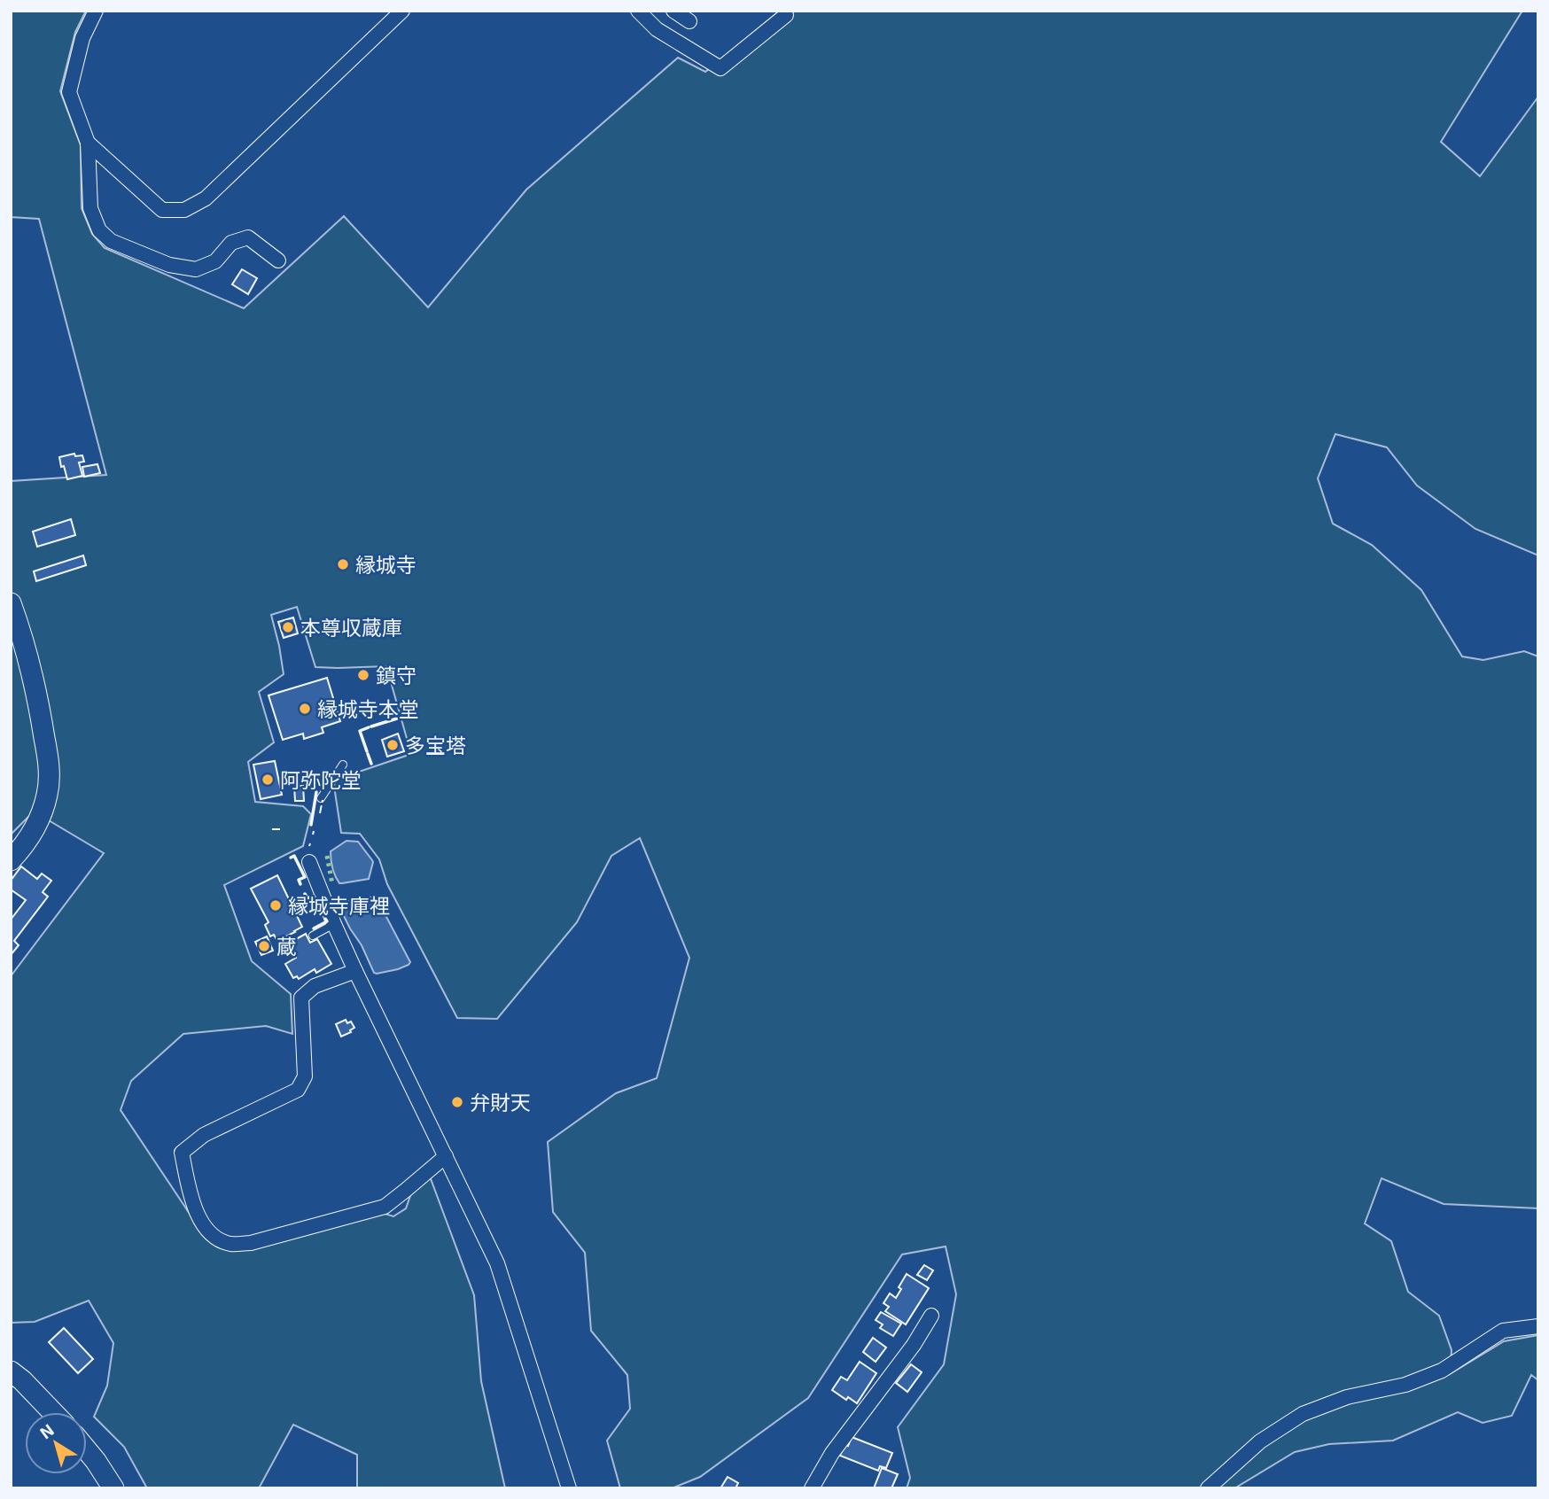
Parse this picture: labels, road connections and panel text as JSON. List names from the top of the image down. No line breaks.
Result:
{"places":["縁城寺","本尊収蔵庫","鎮守","縁城寺本堂","多宝塔","阿弥陀堂","縁城寺庫裡","蔵","弁財天"],"north":"top left"}
